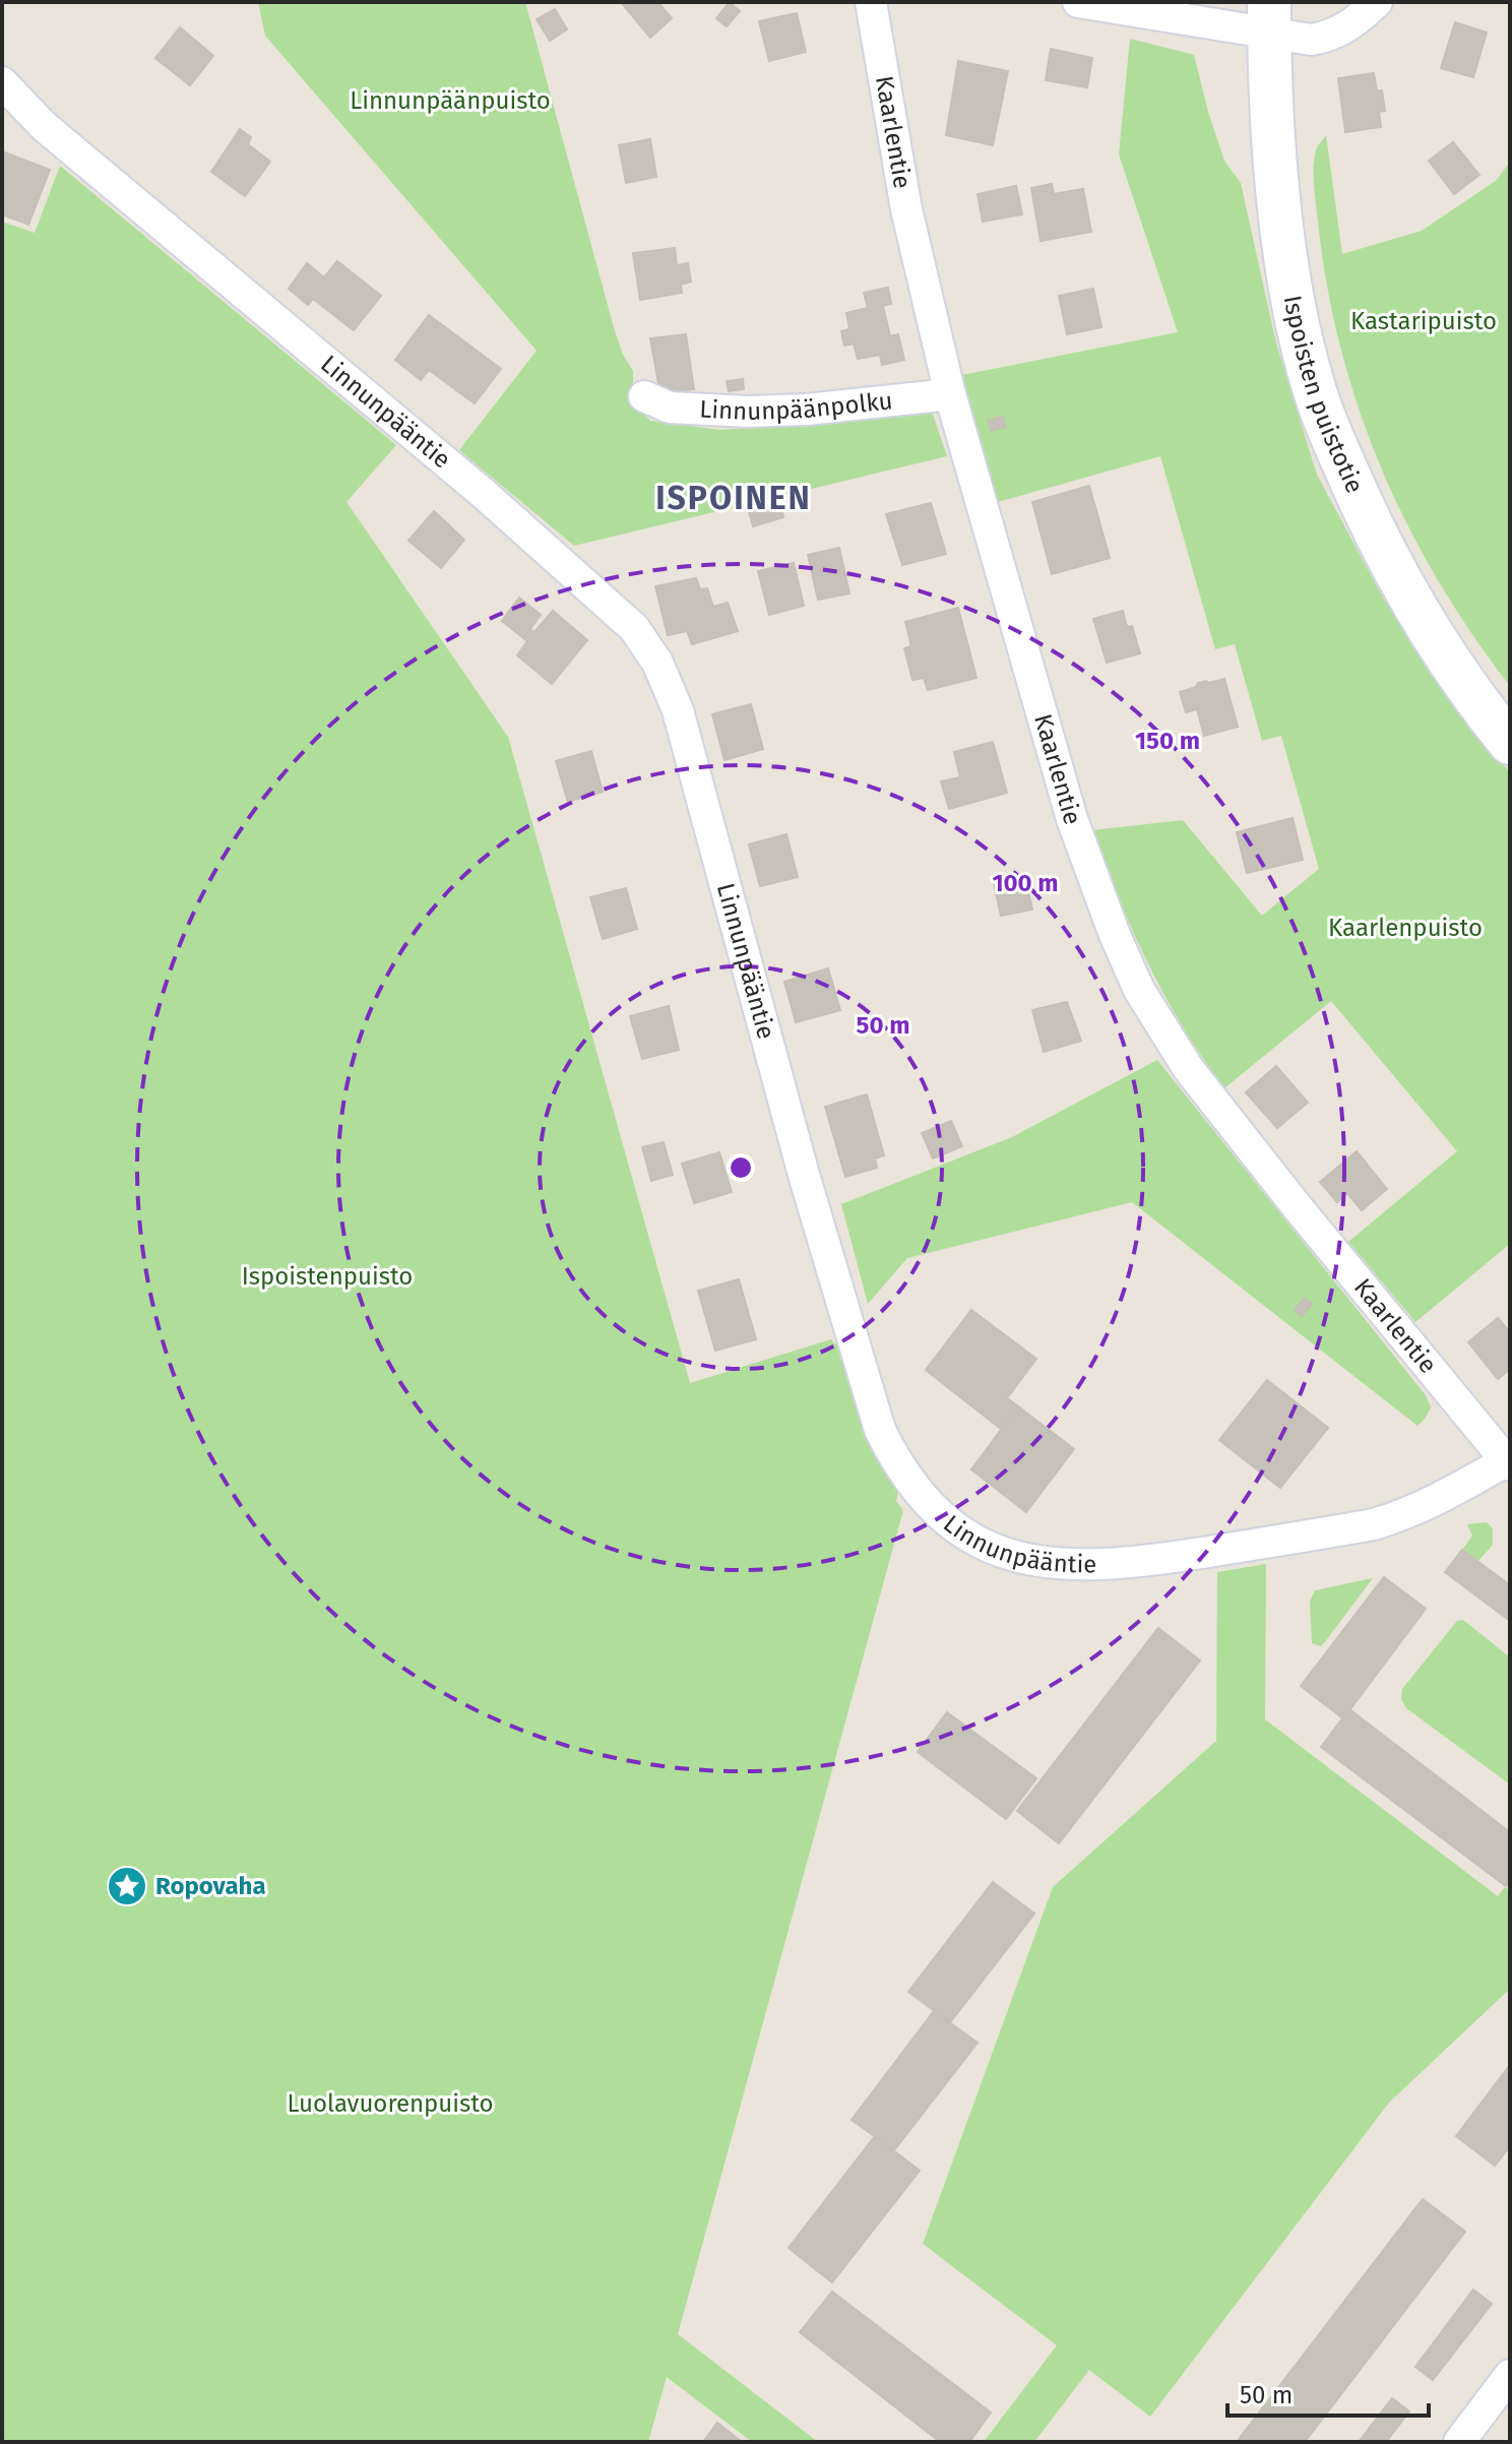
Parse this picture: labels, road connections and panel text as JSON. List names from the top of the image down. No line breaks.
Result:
{"streets":{"main road":["Ispoisten puistotie"],"street":["Kaarlentie","Linnunpäänpolku","Linnunpääntie"]},"crossings":[["Kaarlentie","Linnunpäänpolku"],["Kaarlentie","Linnunpääntie"]],"districts":["ISPOINEN"],"parks":["Linnunpäänpuisto","Kastaripuisto","Kaarlenpuisto","Ispoistenpuisto","Luolavuorenpuisto"],"places":{"place":["Ropovaha"]},"scale_bar":"50 m","rings":["150 m","100 m","50 m"]}
